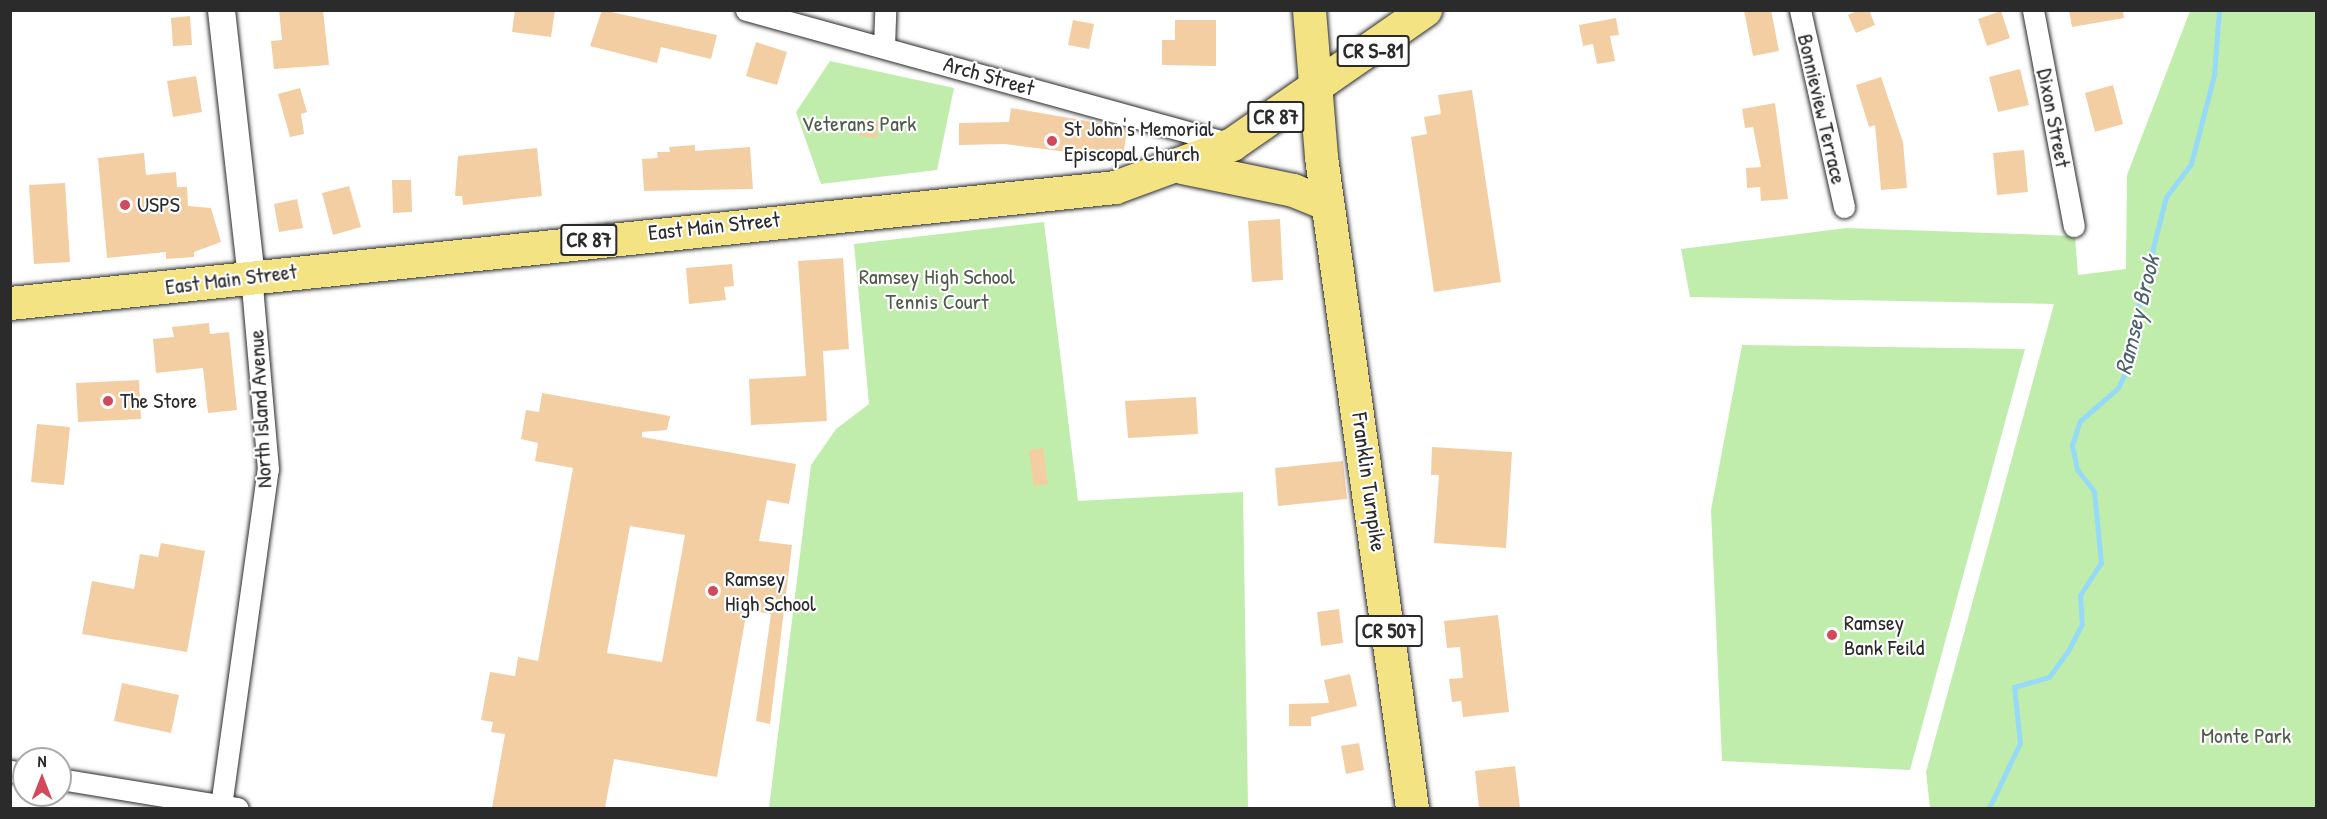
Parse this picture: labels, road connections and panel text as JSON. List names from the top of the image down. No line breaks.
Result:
{"streets":{"main road":["CR S-81","CR 87","East Main Street","Franklin Turnpike","CR 507"],"street":["Arch Street","Bonnieview Terrace","Dixon Street","North Island Avenue"]},"crossings":[["CR S-81","CR 87"],["CR S-81","Franklin Turnpike"],["CR S-81","CR 507"],["Arch Street","CR 87"],["Arch Street","East Main Street"],["CR 87","East Main Street"],["CR 87","Franklin Turnpike"],["CR 87","CR 507"],["East Main Street","North Island Avenue"],["Franklin Turnpike","CR 507"]],"water":["Ramsey Brook"],"parks":["Veterans Park","Ramsey High School Tennis Court","Monte Park"],"places":["St John's Memorial Episcopal Church","USPS","The Store","Ramsey High School","Ramsey Bank Feild"],"north":"top"}
